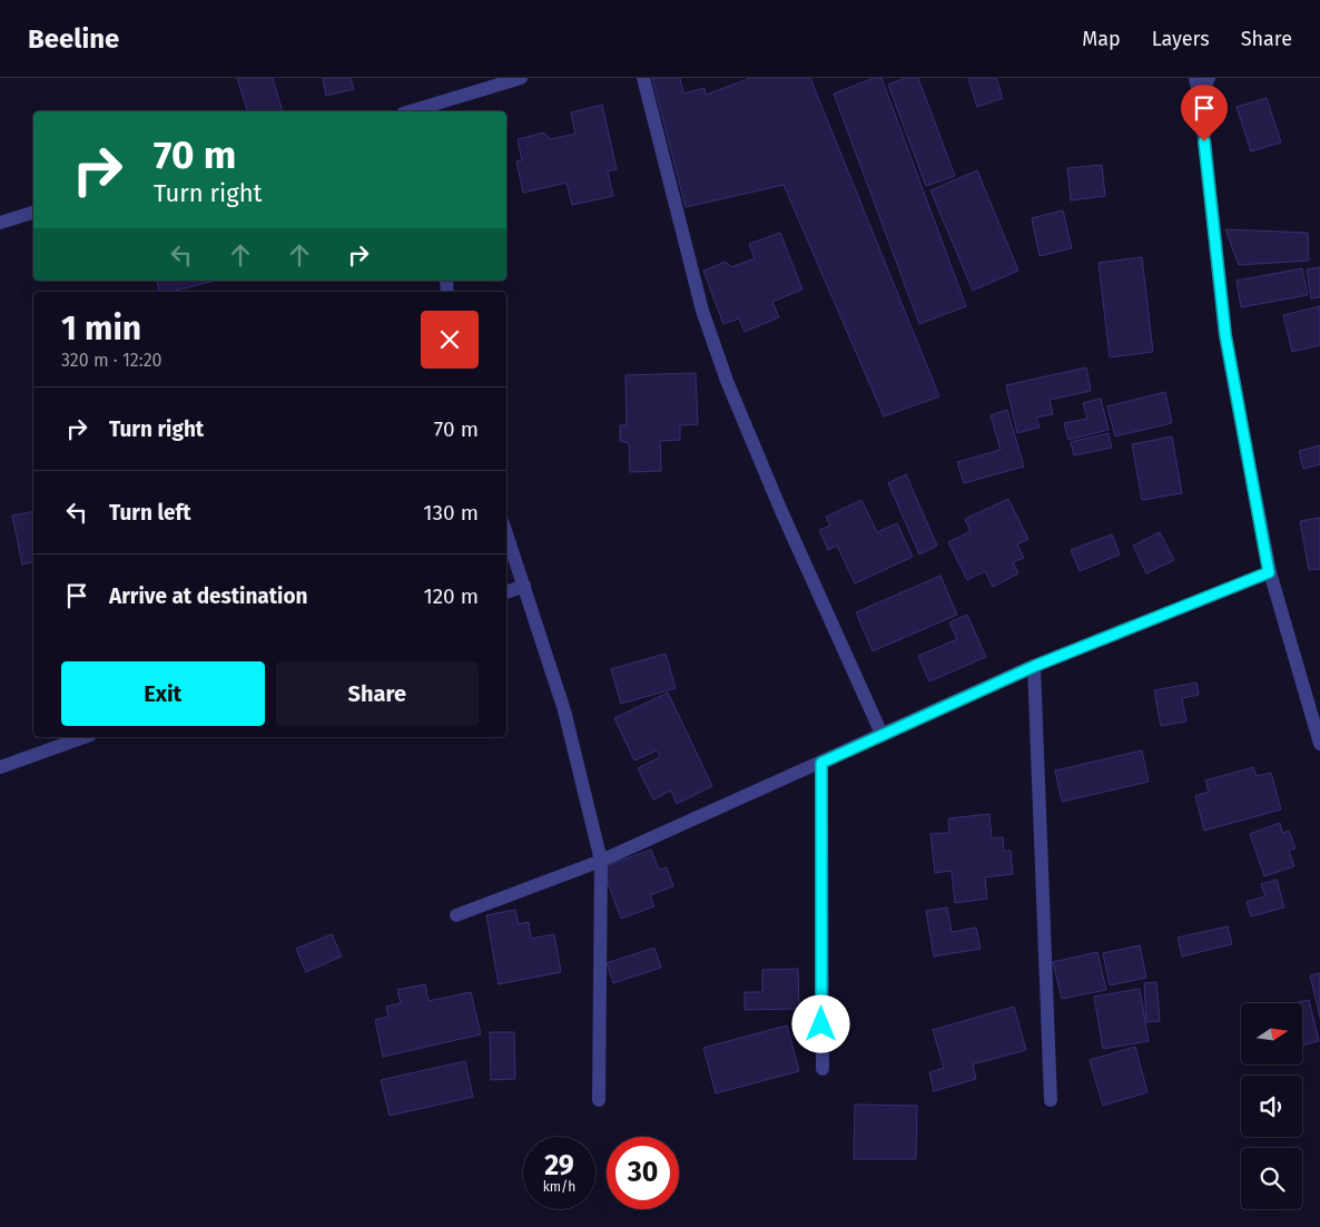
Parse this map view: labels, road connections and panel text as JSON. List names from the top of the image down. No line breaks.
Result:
{"north":"right","page":{"header":"Beeline","nav":["Map","Layers","Share"],"turn":["70 m","Turn right"],"heading":["1 min","320 m · 12:20"],"list":[{"name":"Turn right","value":"70 m"},{"name":"Turn left","value":"130 m"},{"name":"Arrive at destination","value":"120 m"}],"buttons":["Exit","Share"],"speed":"29 km/h","limit":"30"}}
